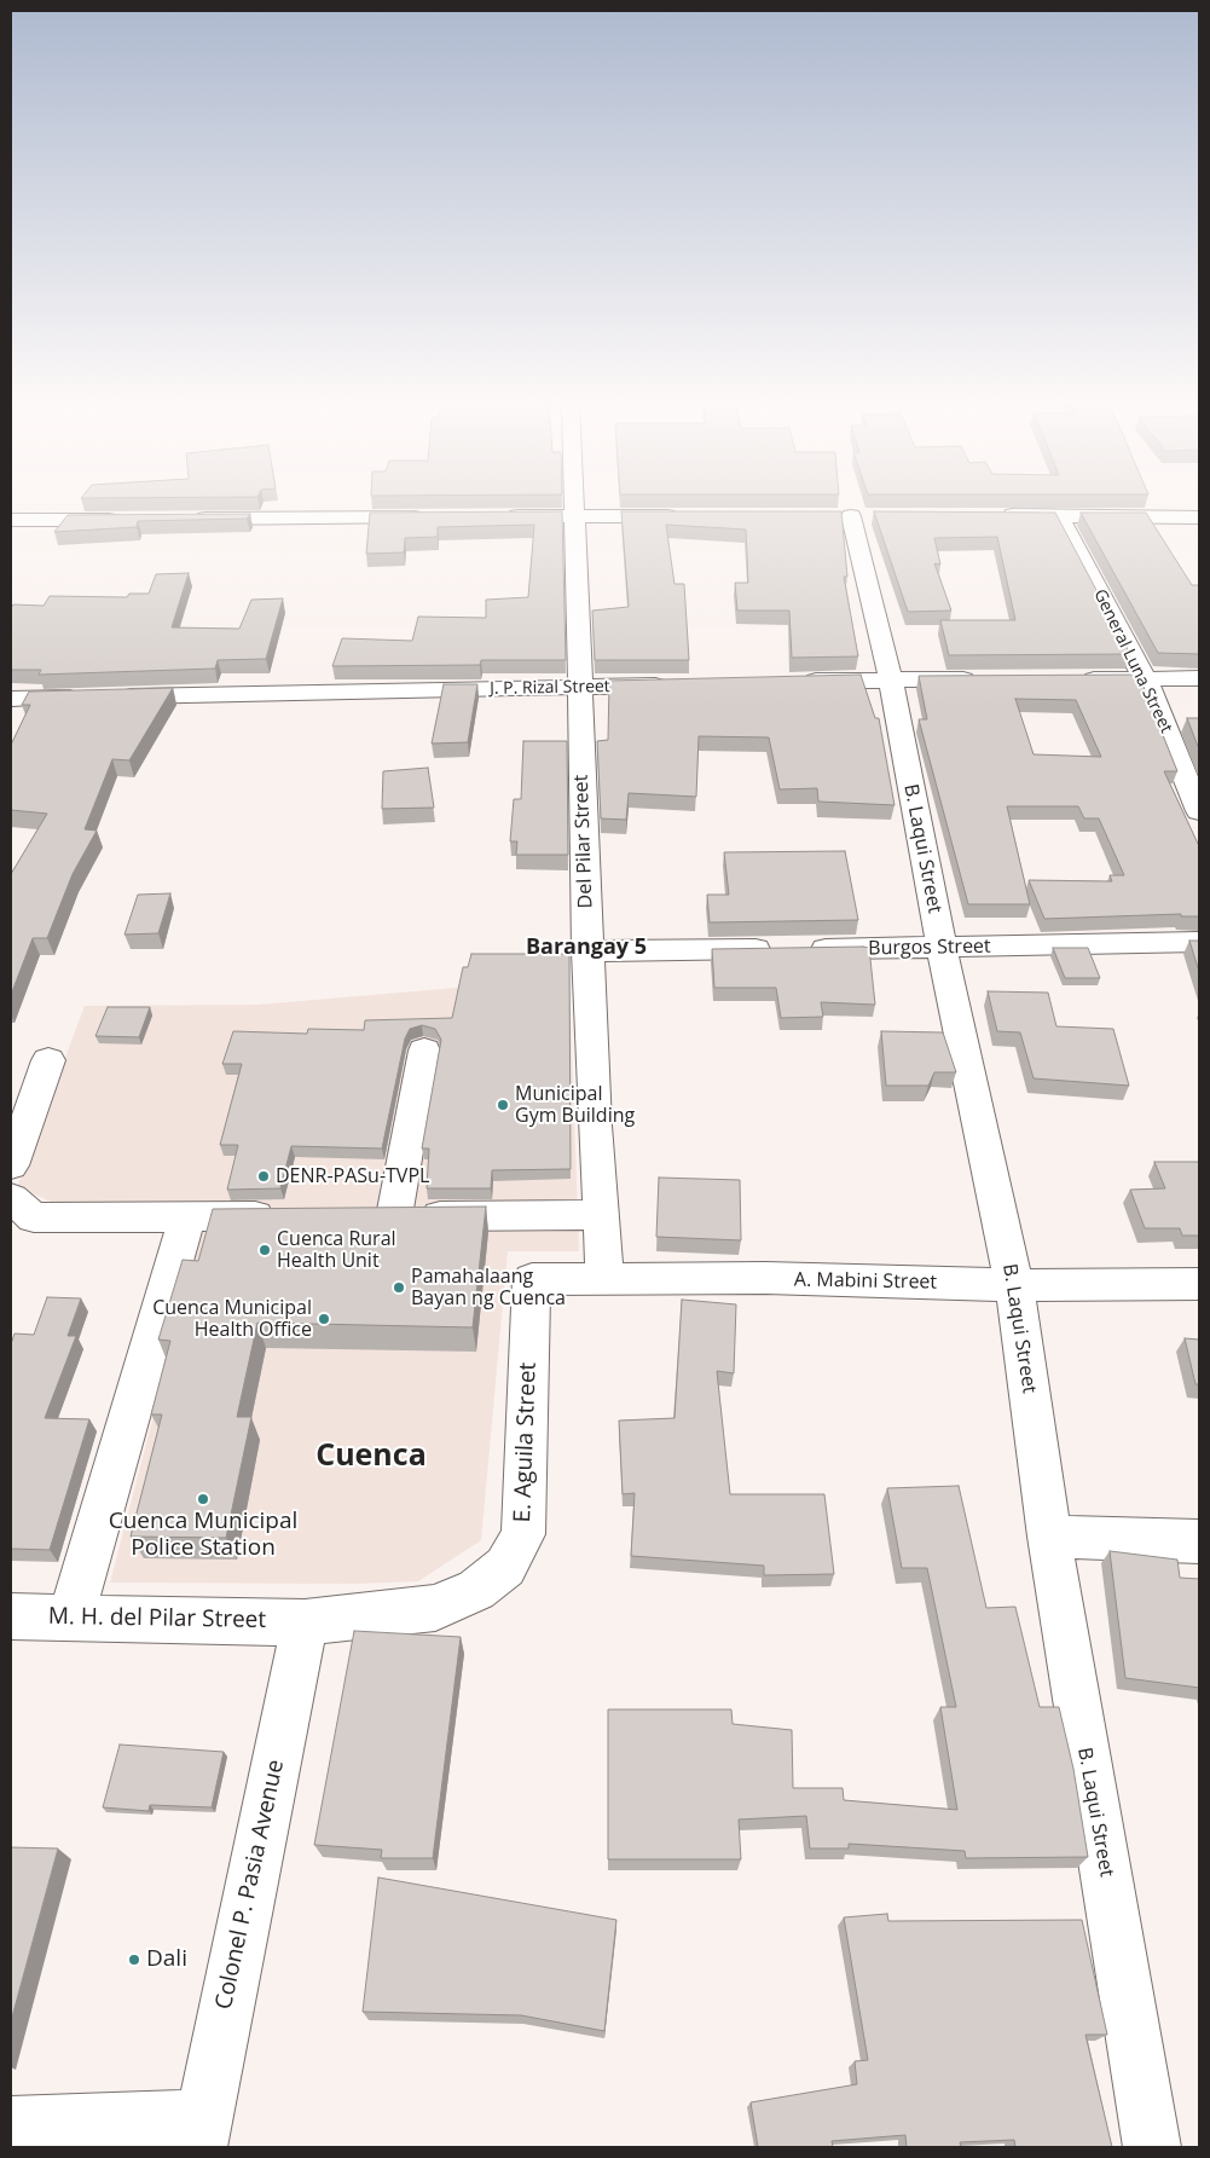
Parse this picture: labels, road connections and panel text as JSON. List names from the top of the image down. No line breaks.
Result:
{"streets":{"street":["General Luna Street","J. P. Rizal Street","Del Pilar Street","B. Laqui Street","Burgos Street","A. Mabini Street","E. Aguila Street","M. H. del Pilar Street","Colonel P. Pasia Avenue"]},"crossings":[["J. P. Rizal Street","Del Pilar Street"],["Del Pilar Street","Burgos Street"],["Del Pilar Street","A. Mabini Street"],["B. Laqui Street","Burgos Street"],["B. Laqui Street","A. Mabini Street"],["A. Mabini Street","E. Aguila Street"],["E. Aguila Street","M. H. del Pilar Street"],["E. Aguila Street","Colonel P. Pasia Avenue"],["M. H. del Pilar Street","Colonel P. Pasia Avenue"]],"districts":["Barangay 5","Cuenca"],"places":["Municipal Gym Building","DENR-PASu-TVPL","Cuenca Rural Health Unit","Pamahalaang Bayan ng Cuenca","Cuenca Municipal Health Office","Cuenca Municipal Police Station","Dali"]}
